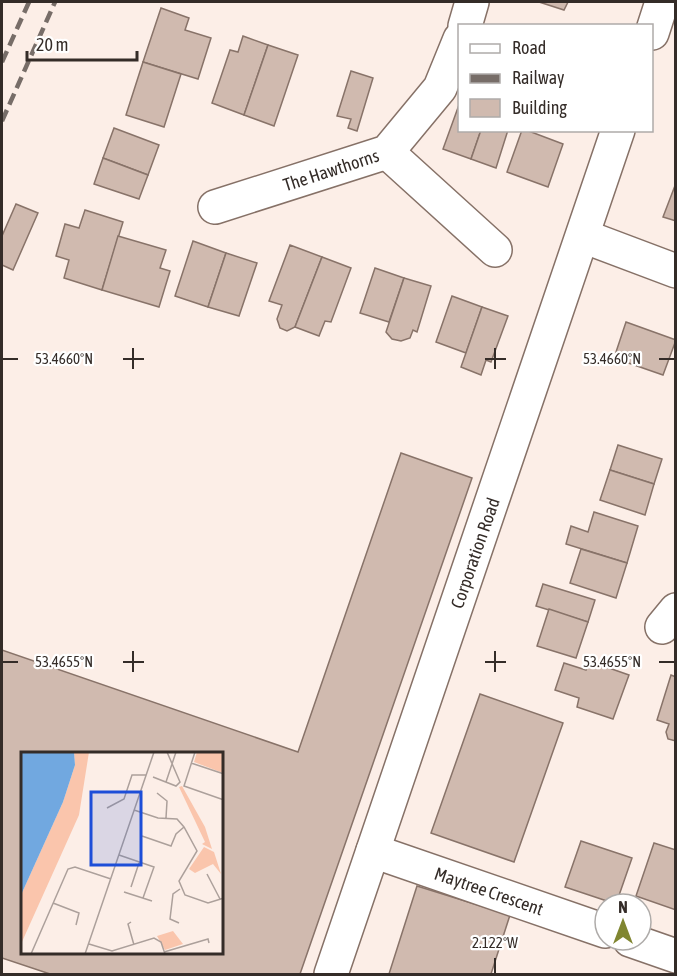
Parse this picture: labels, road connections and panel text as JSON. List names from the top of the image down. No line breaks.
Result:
{"streets":{"street":["The Hawthorns","Corporation Road","Maytree Crescent"]},"crossings":[["Corporation Road","Maytree Crescent"]],"legend":["Road","Railway","Building"],"scale_bar":"20 m","north":"top","coordinates":["53.4660°N","53.4655°N","2.122°W"]}
